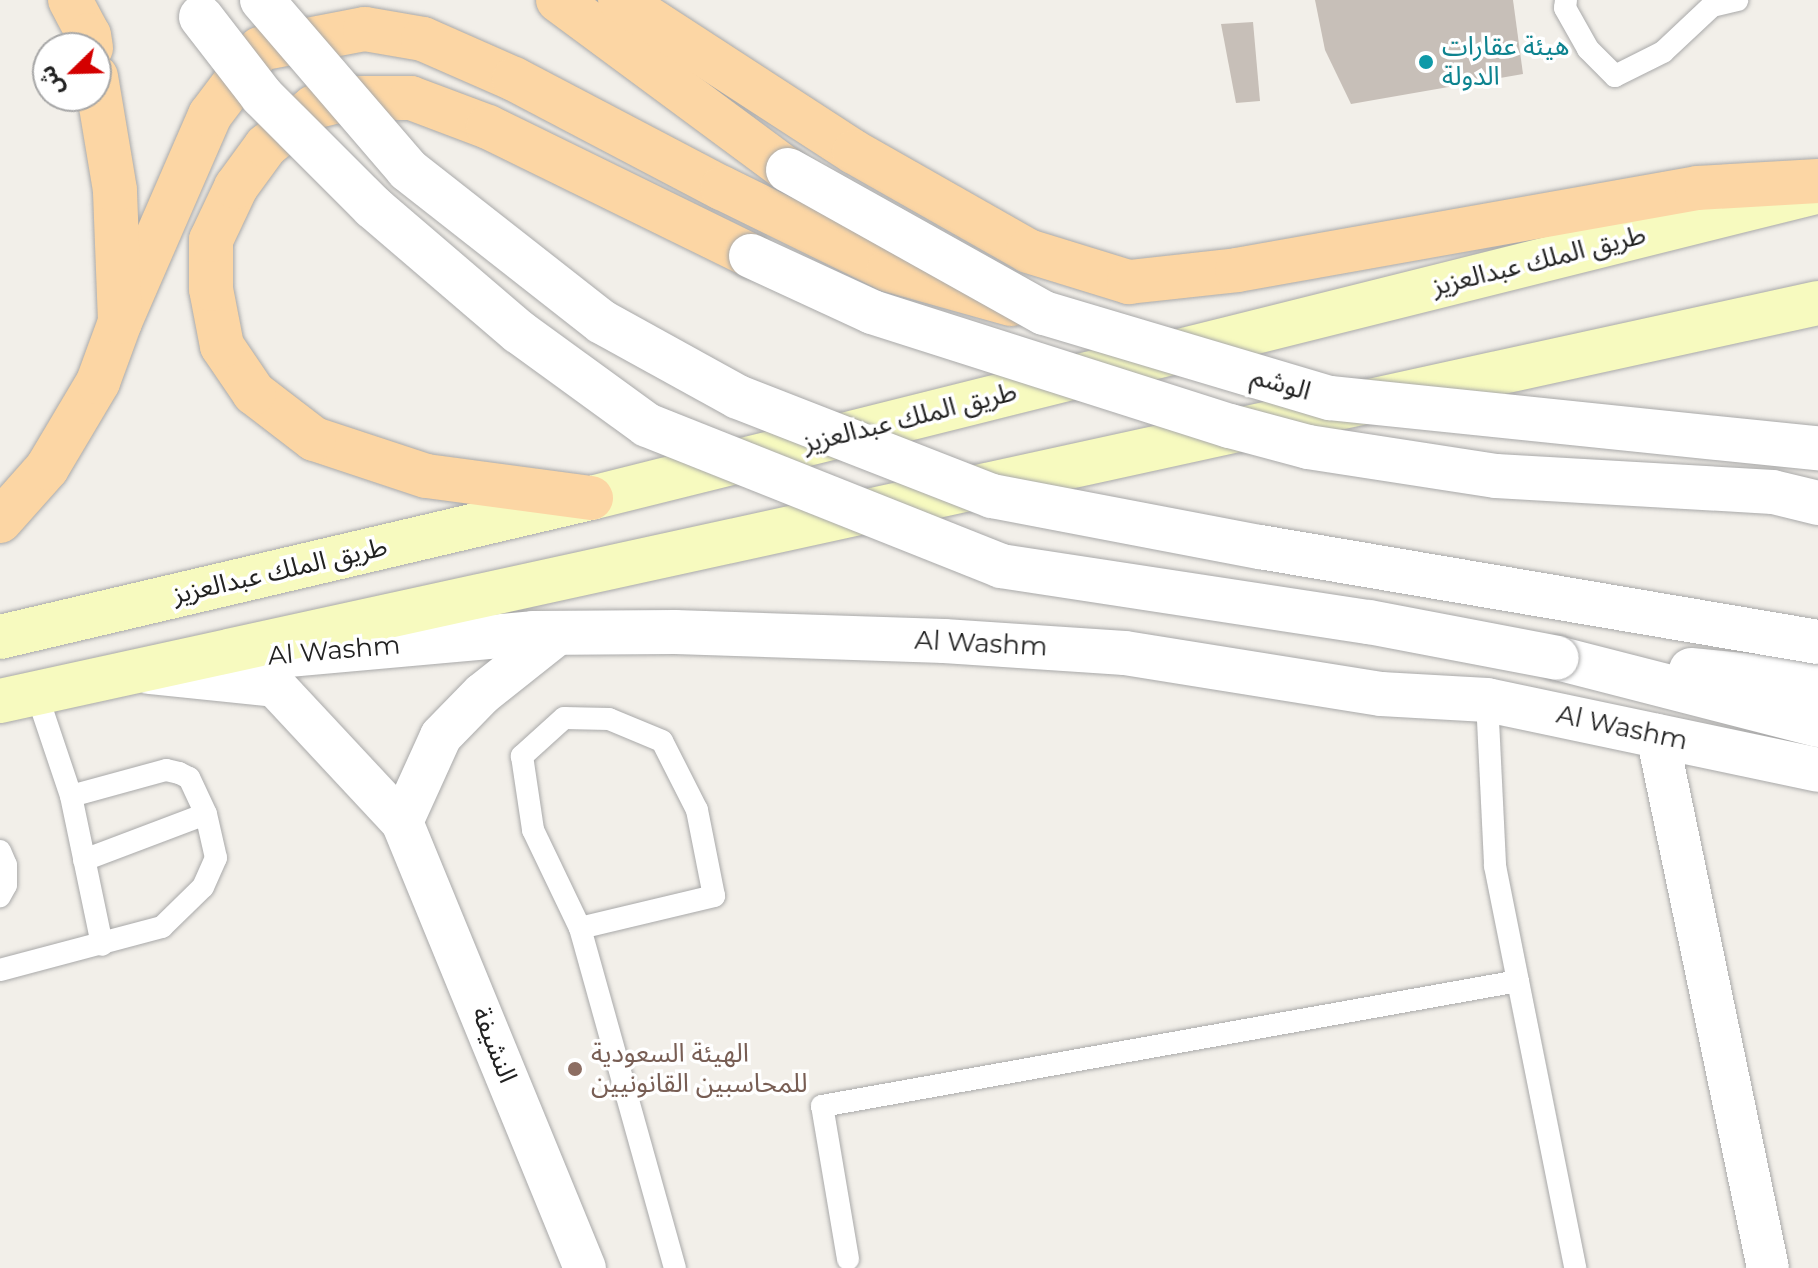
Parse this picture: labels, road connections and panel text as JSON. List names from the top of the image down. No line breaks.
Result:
{"streets":{"main road":["طريق الملك عبدالعزيز"],"street":["الوشم","Al Washm","النشيفة"]},"places":["هيئة عقارات الدولة","الهيئة السعودية للمحاسبين القانونيين"],"north":"bottom left"}
